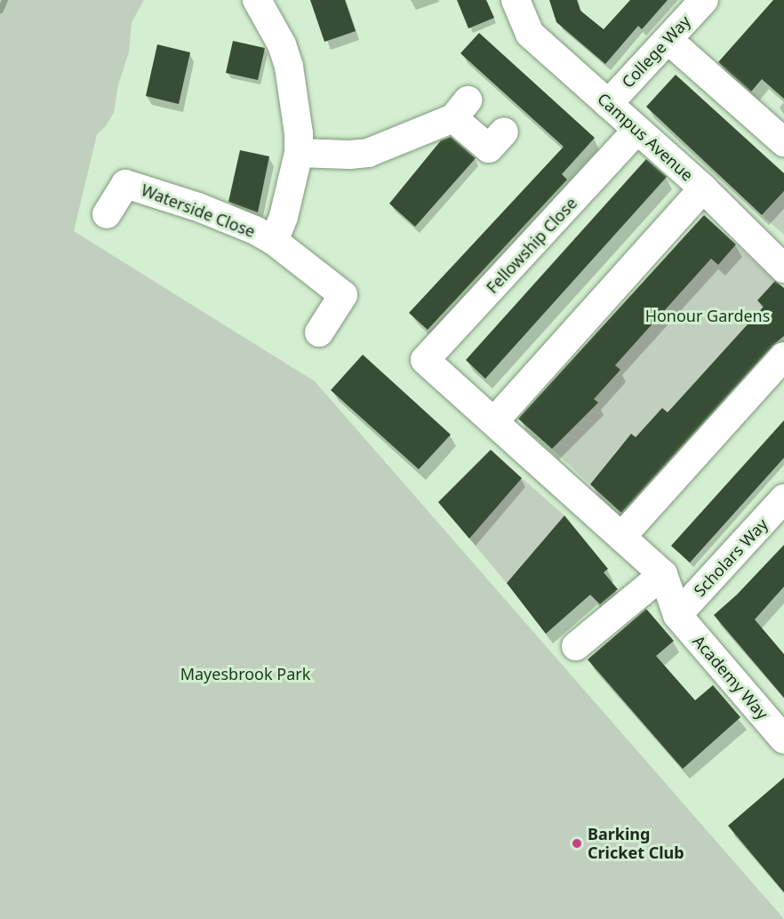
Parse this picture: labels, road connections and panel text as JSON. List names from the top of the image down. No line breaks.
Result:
{"streets":{"street":["College Way","Campus Avenue","Waterside Close","Fellowship Close","Scholars Way","Academy Way"]},"crossings":[["College Way","Campus Avenue"],["Campus Avenue","Fellowship Close"],["Scholars Way","Academy Way"]],"parks":["Honour Gardens","Mayesbrook Park"],"places":["Barking Cricket Club"]}
